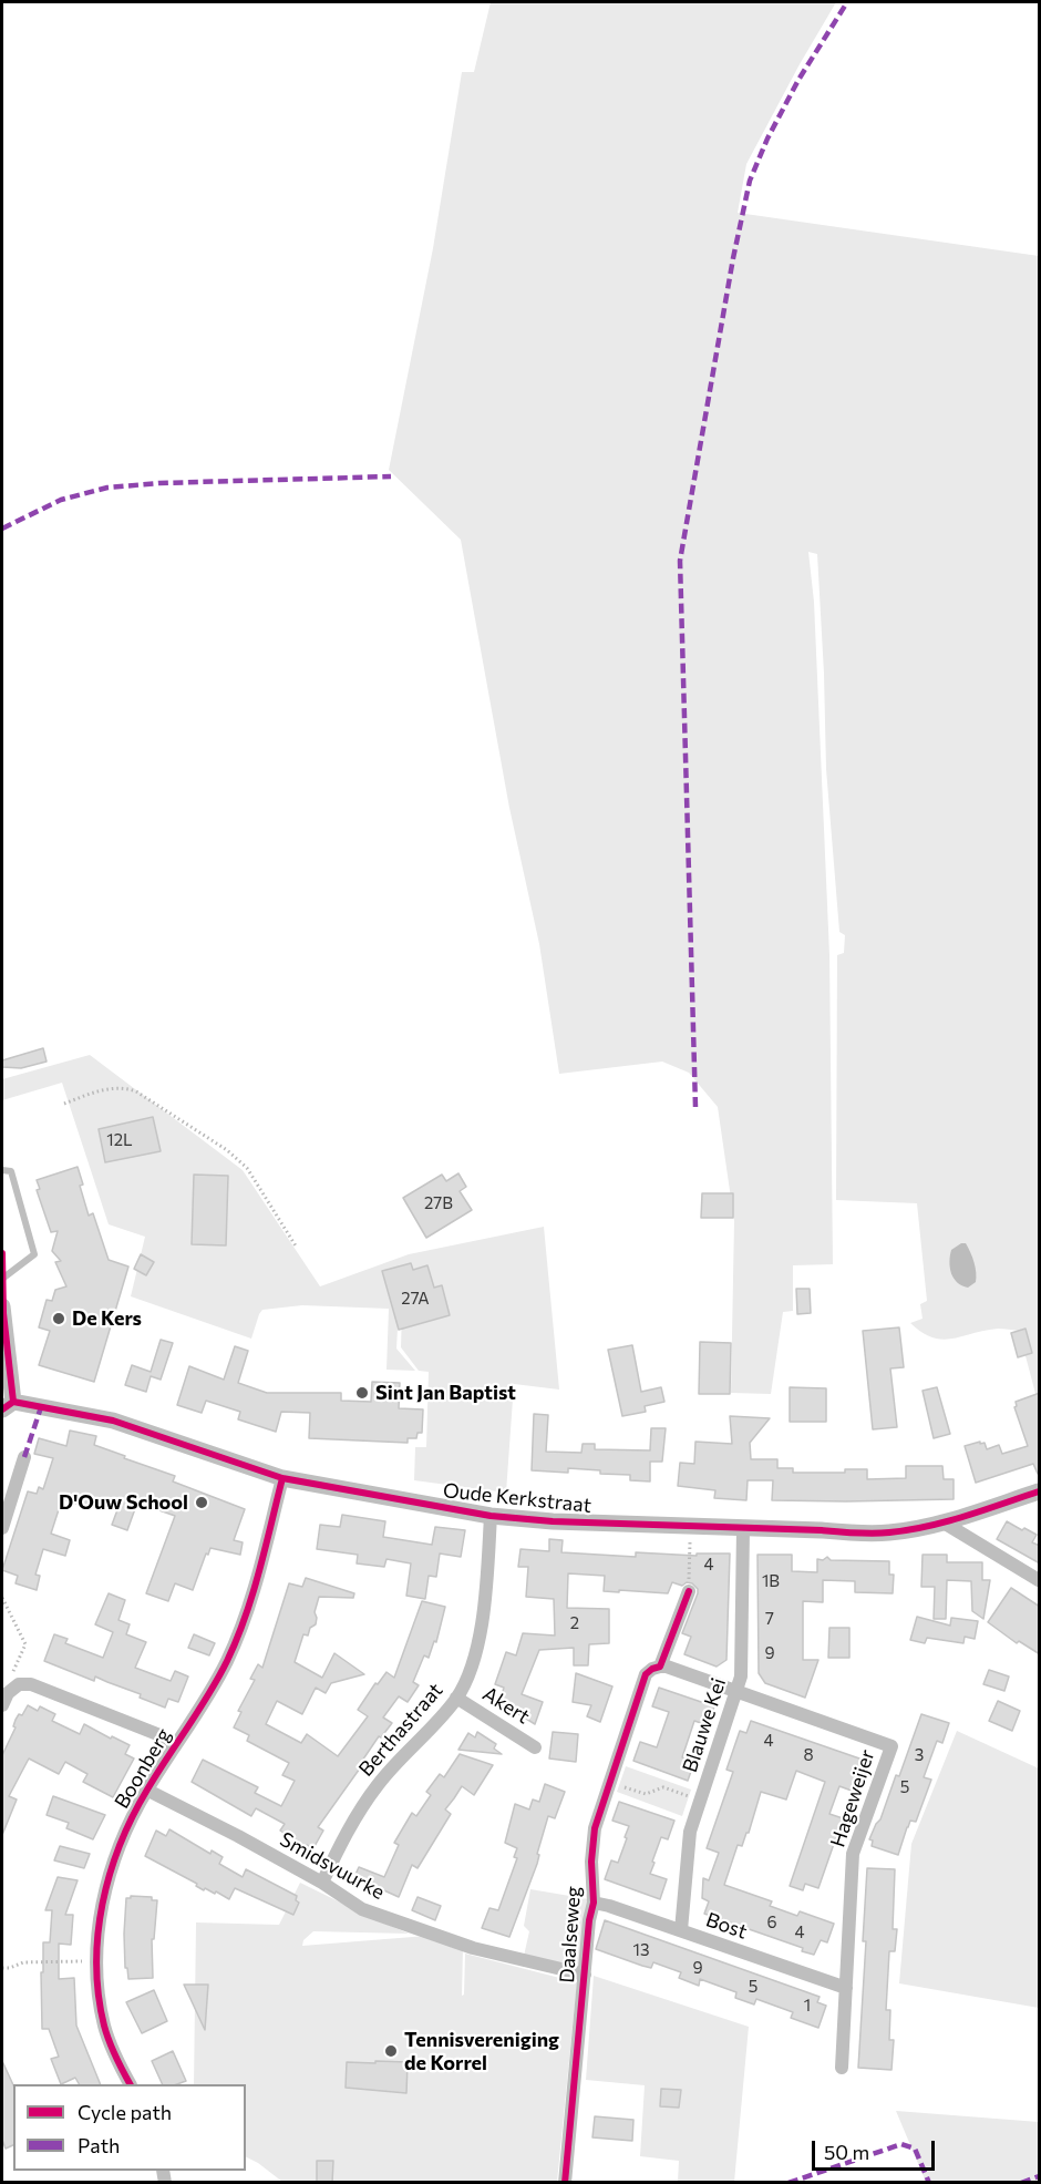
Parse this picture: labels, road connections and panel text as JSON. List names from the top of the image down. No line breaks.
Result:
{"streets":{"street":["Oude Kerkstraat","Akert","Blauwe Kei","Berthastraat","Boonberg","Hageweijer","Smidsvuurke","Bost","Daalseweg"]},"crossings":[["Oude Kerkstraat","Blauwe Kei"],["Oude Kerkstraat","Berthastraat"],["Oude Kerkstraat","Boonberg"],["Akert","Berthastraat"],["Blauwe Kei","Hageweijer"],["Blauwe Kei","Bost"],["Berthastraat","Smidsvuurke"],["Boonberg","Smidsvuurke"],["Hageweijer","Bost"],["Hageweijer","Daalseweg"],["Smidsvuurke","Daalseweg"],["Bost","Daalseweg"]],"places":["De Kers","Sint Jan Baptist","D'Ouw School","Tennisvereniging de Korrel"],"house_numbers":["12L","27B","27A","4","1B","7","2","9","4","8","3","5","6","4","13","9","5","1"],"legend":["Cycle path","Path"],"scale_bar":"50 m"}
